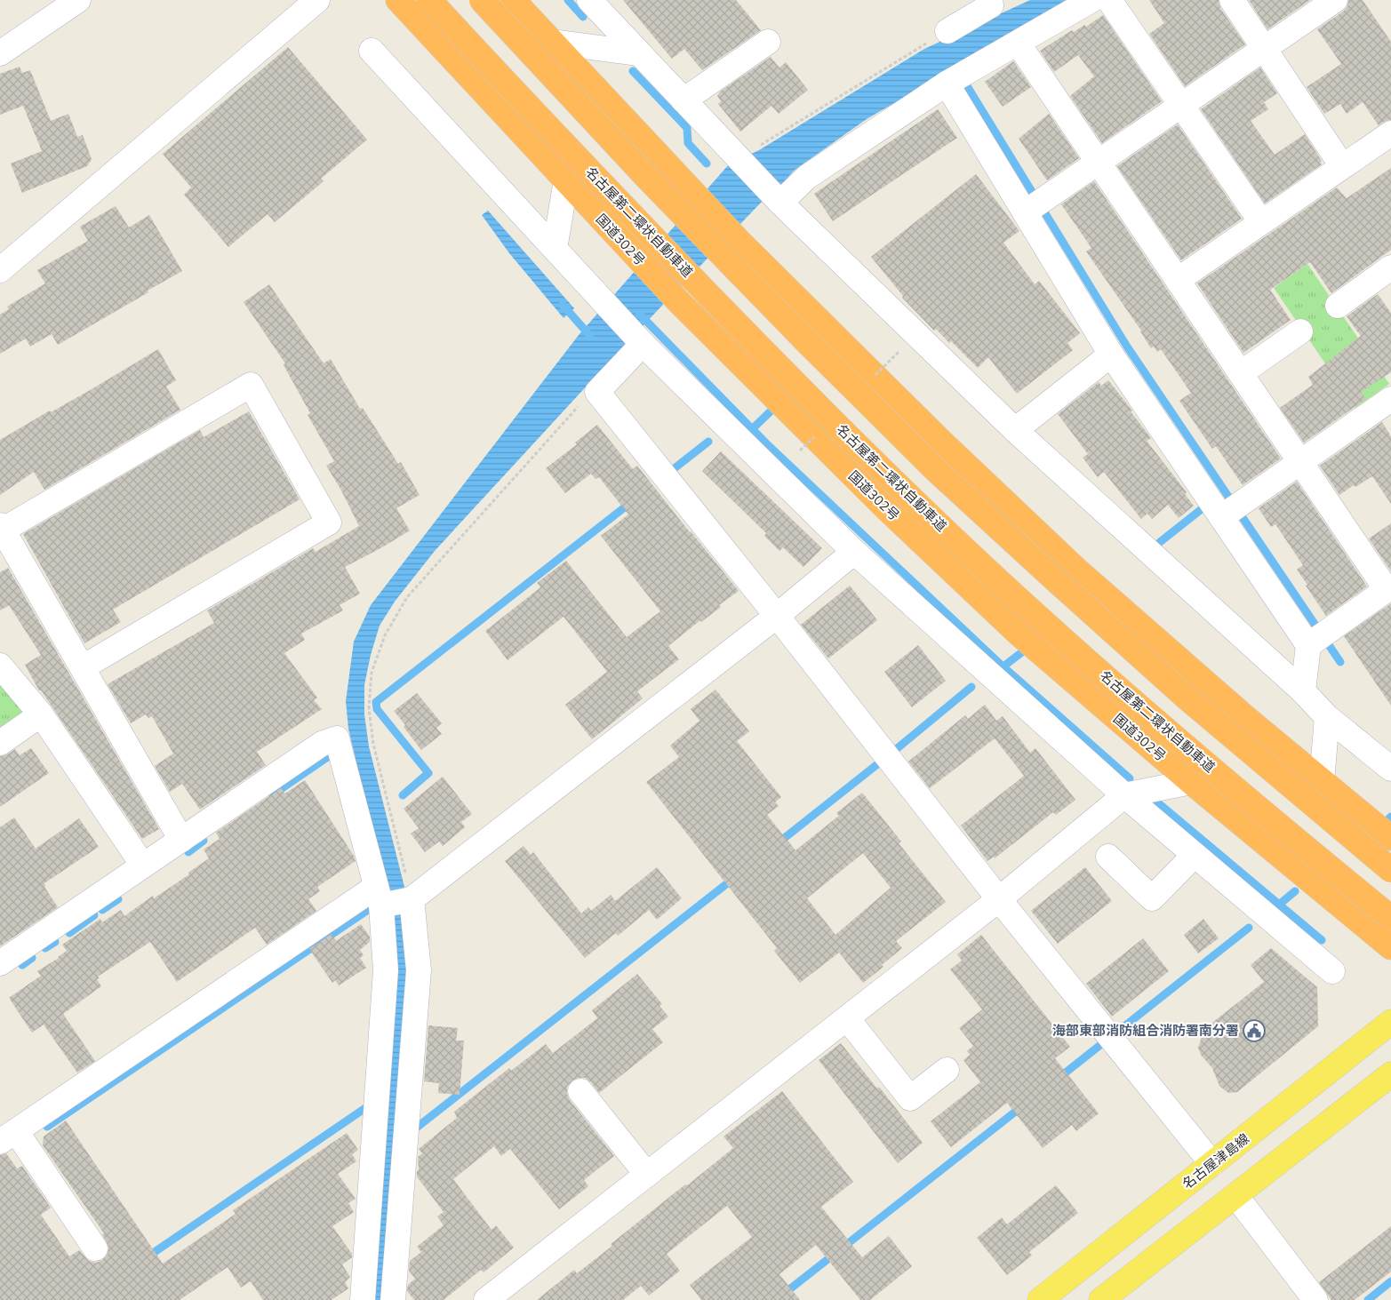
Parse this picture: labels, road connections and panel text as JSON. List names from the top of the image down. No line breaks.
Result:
{"streets":{"highway":["名古屋第二環状自動車道","国道302号"],"main road":["名古屋津島線"]},"places":{"public building":["海部東部消防組合消防署南分署"]}}
